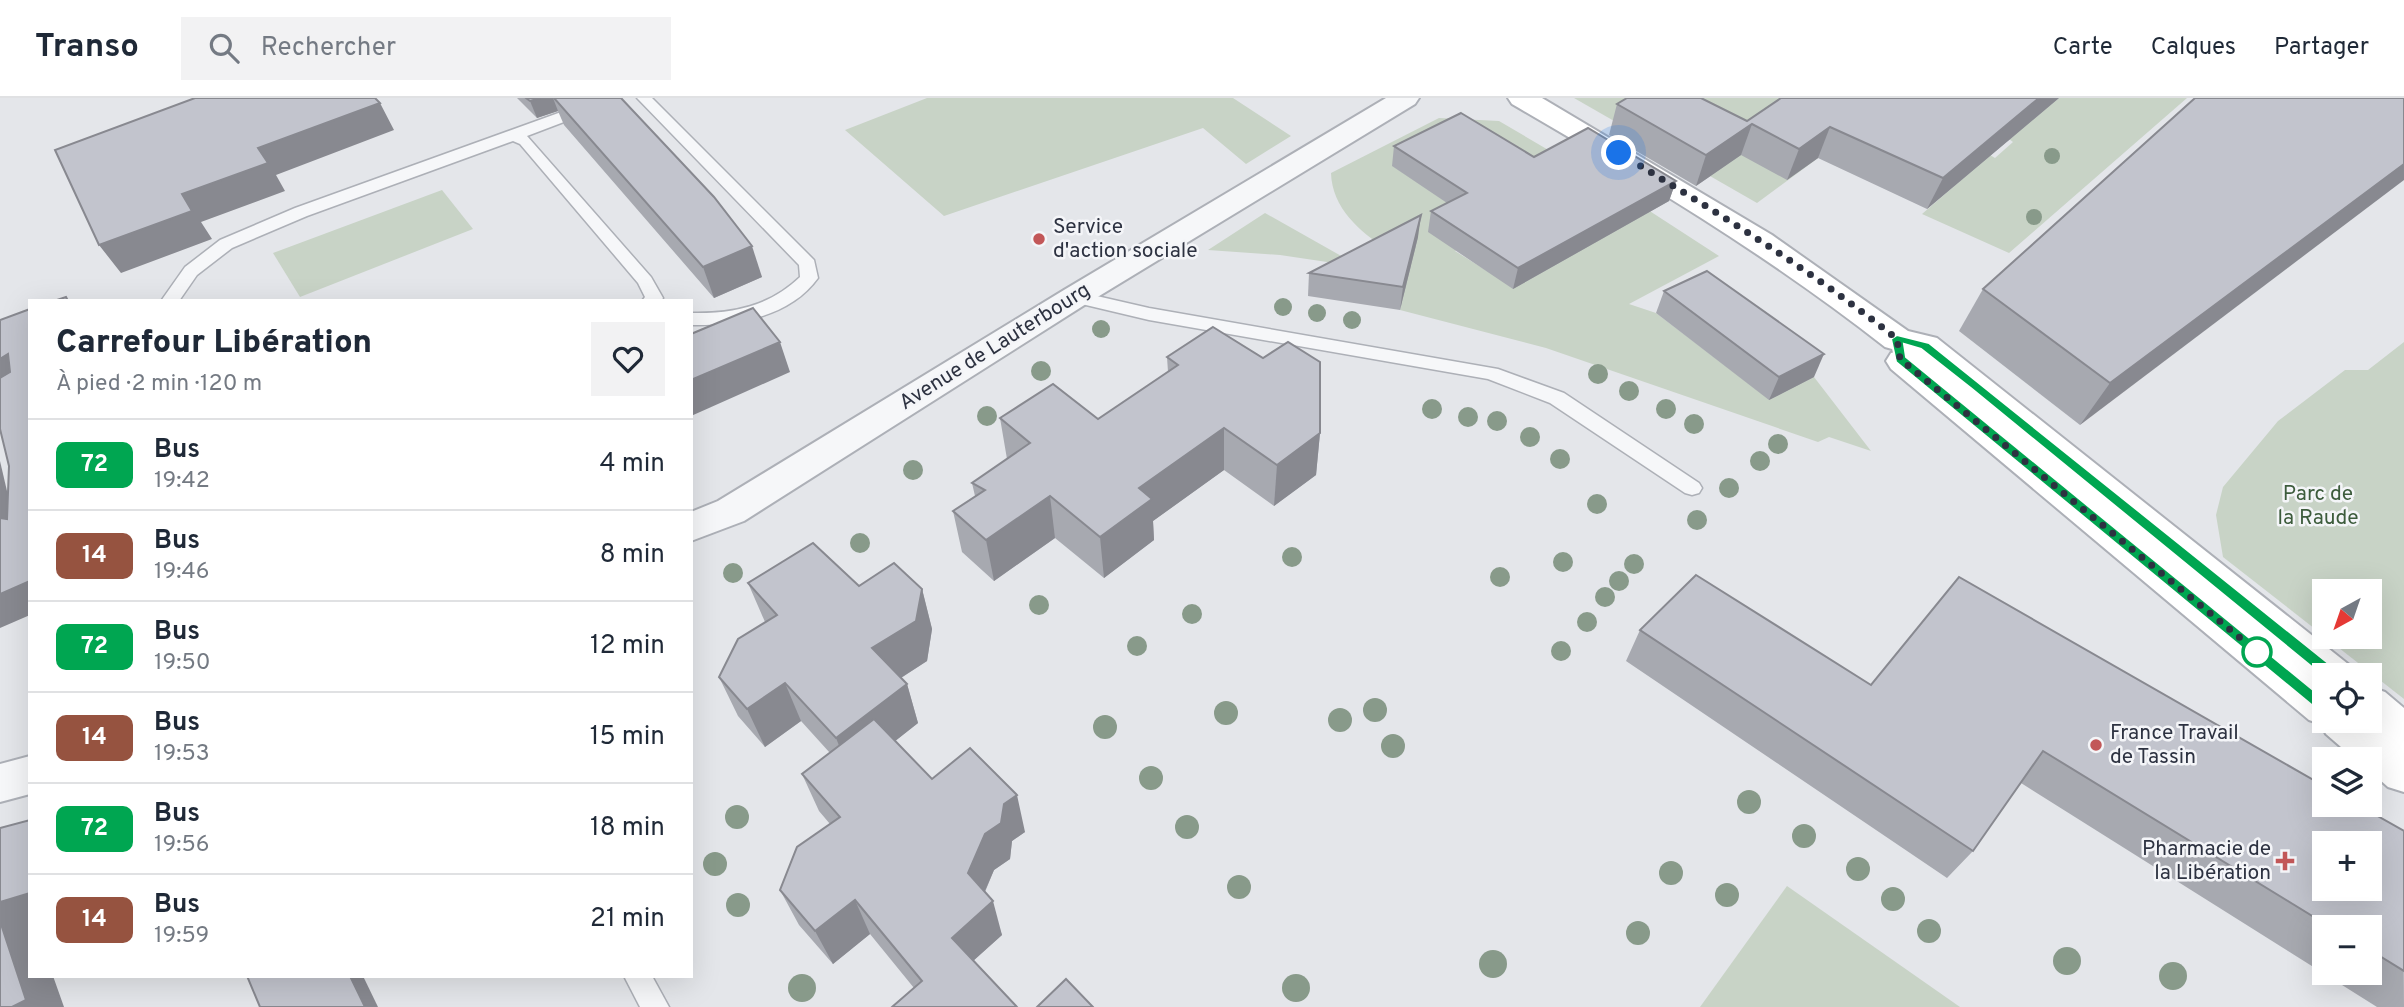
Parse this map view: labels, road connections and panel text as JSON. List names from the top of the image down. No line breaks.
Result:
{"streets":{"street":["Avenue de Lauterbourg"]},"parks":["Parc de la Raude"],"places":{"other":["Service d'action sociale","France Travail de Tassin"],"health":["Pharmacie de la Libération"]},"lines":["bus line 72"],"north":"bottom left","page":{"header":"Transo","search":"Rechercher","nav":["Carte","Calques","Partager"],"heading":["Carrefour Libération","À pied · 2 min · 120 m"],"list":[{"mark":"72","name":"Bus","note":"19:42","value":"4 min"},{"mark":"14","name":"Bus","note":"19:46","value":"8 min"},{"mark":"72","name":"Bus","note":"19:50","value":"12 min"},{"mark":"14","name":"Bus","note":"19:53","value":"15 min"},{"mark":"72","name":"Bus","note":"19:56","value":"18 min"},{"mark":"14","name":"Bus","note":"19:59","value":"21 min"}],"map_buttons":["+","−"]}}
